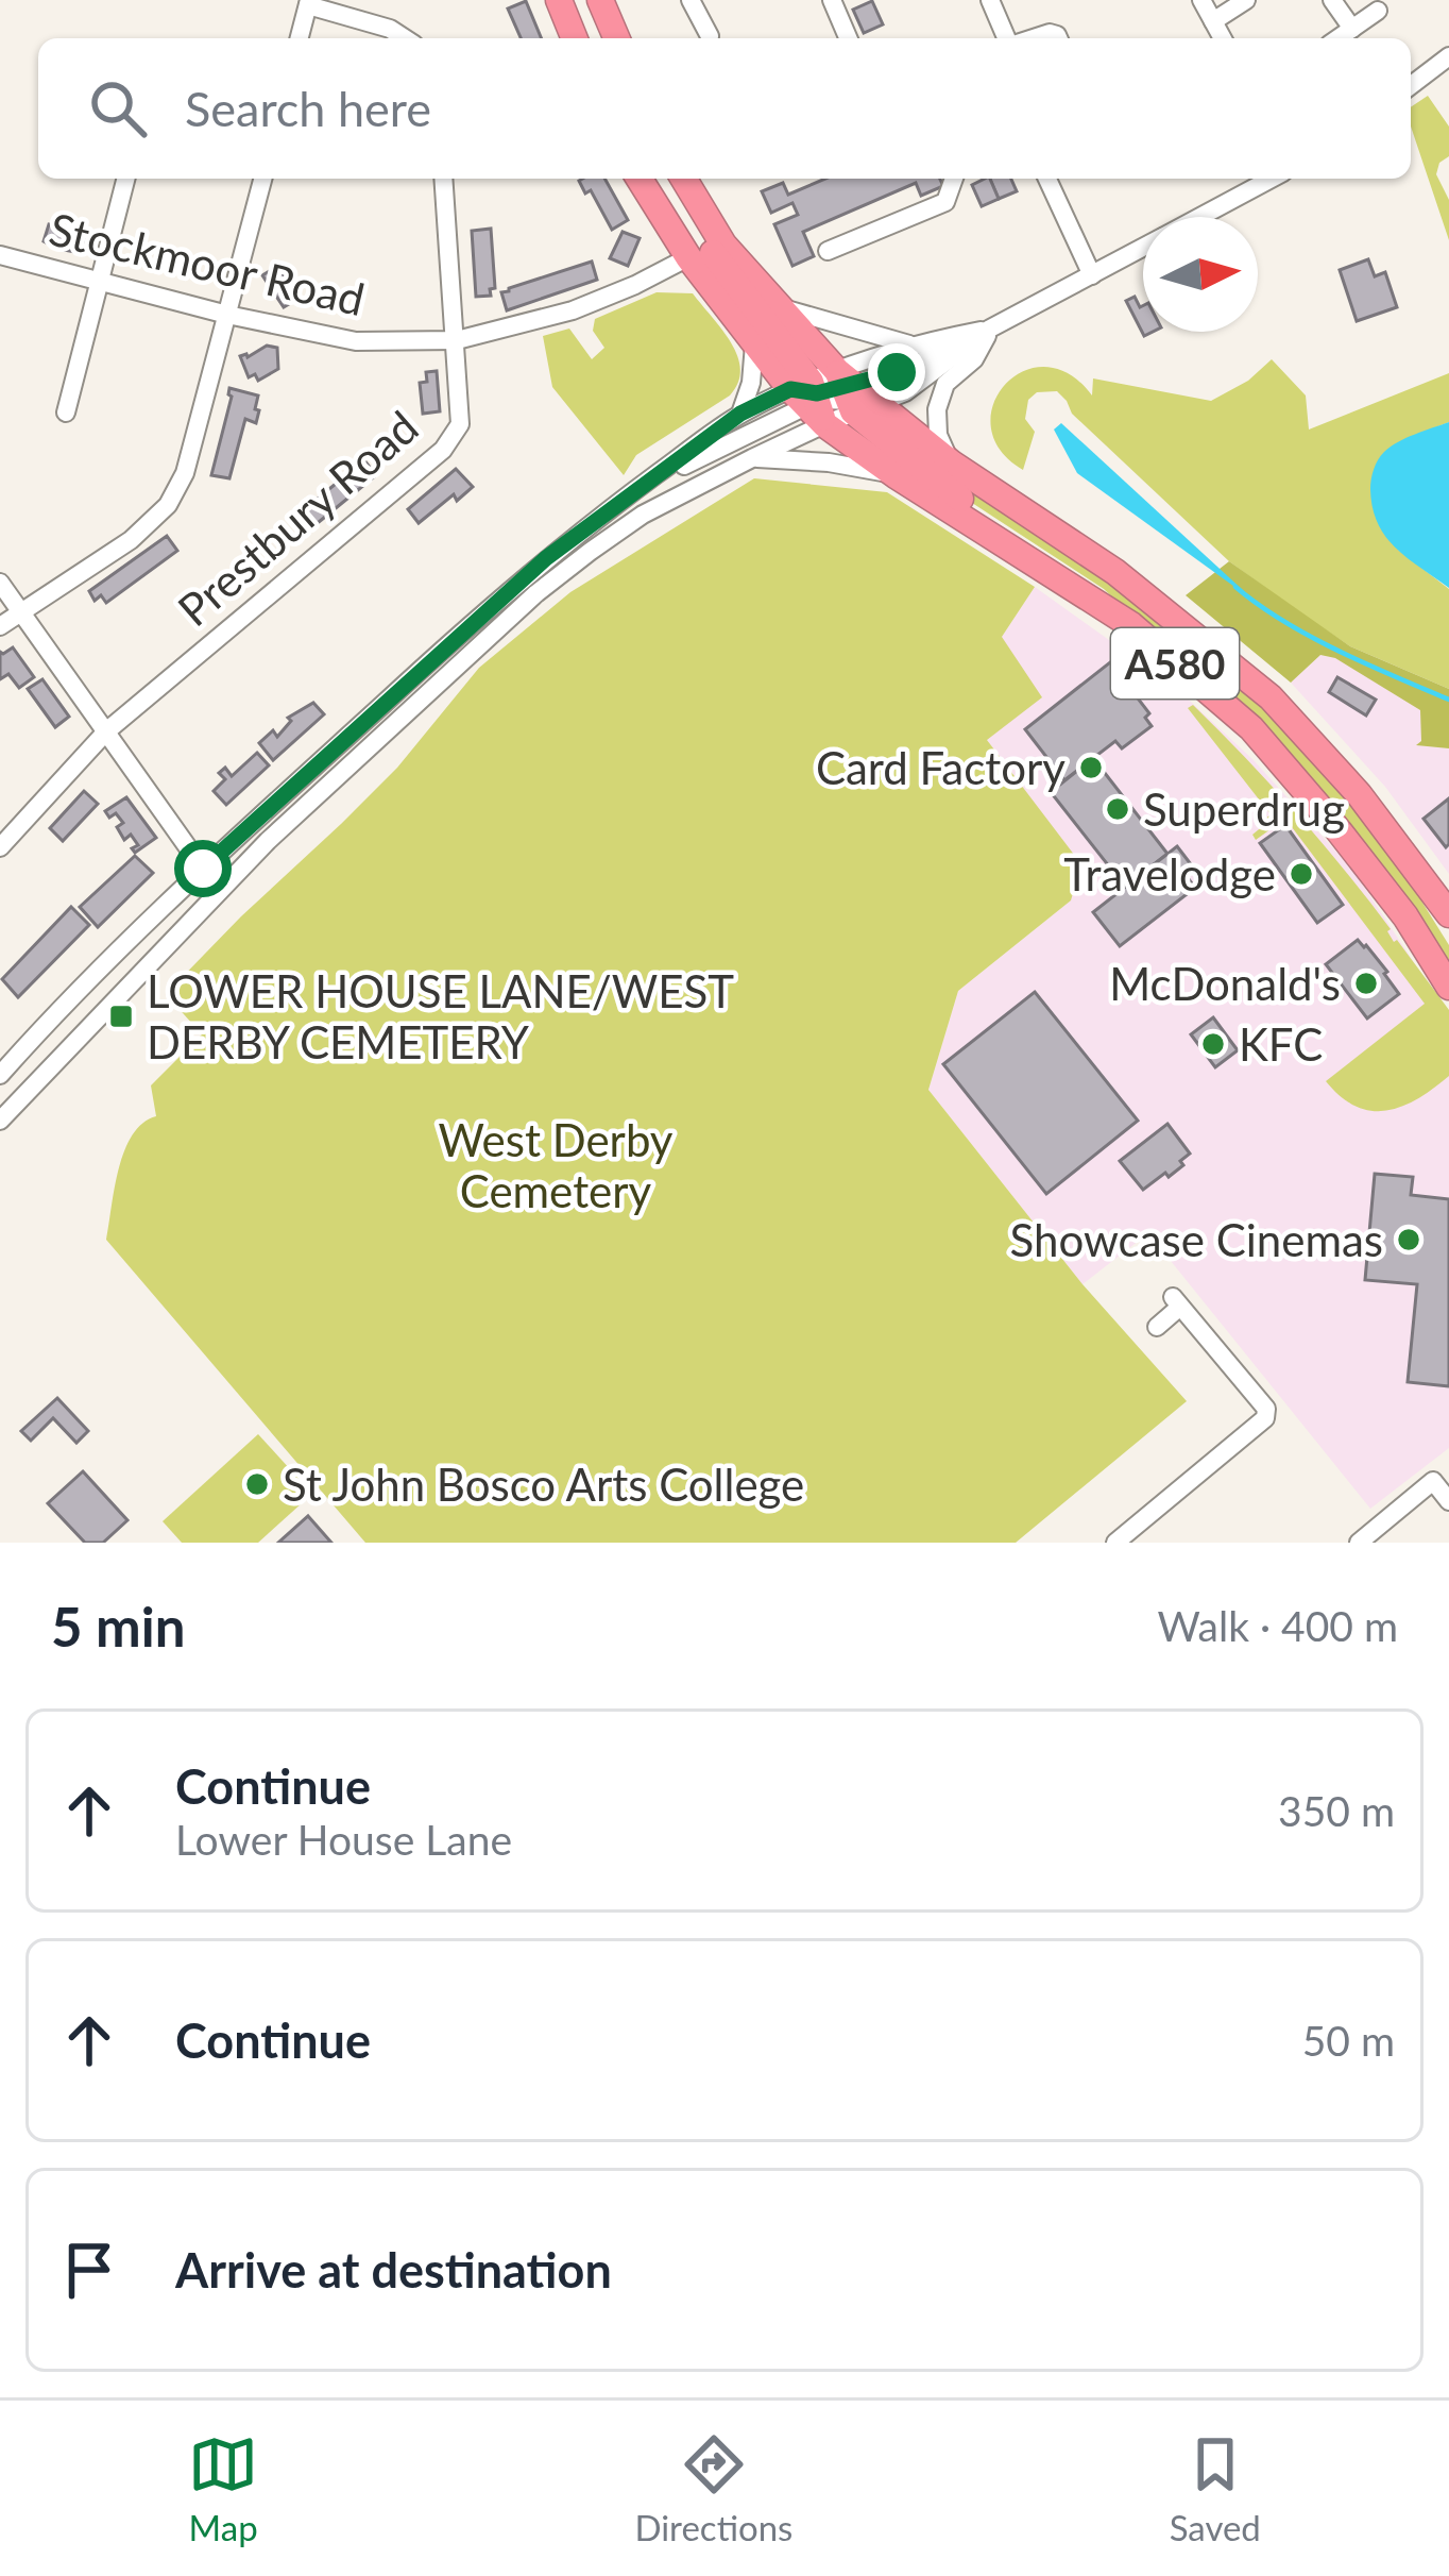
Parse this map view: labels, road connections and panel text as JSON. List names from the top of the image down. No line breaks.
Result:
{"streets":{"highway":["A580"],"street":["Stockmoor Road","Prestbury Road"]},"crossings":[["Stockmoor Road","Prestbury Road"],["Stockmoor Road","A580"]],"parks":["West Derby Cemetery"],"places":{"other":["Card Factory","Superdrug","Travelodge","McDonald's","KFC","Showcase Cinemas","St John Bosco Arts College"],"transit":["LOWER HOUSE LANE/WEST DERBY CEMETERY"]},"north":"right","page":{"search":"Search here","heading":["5 min","Walk · 400 m"],"list":[["Continue","Lower House Lane","350 m"],["Continue","50 m"],"Arrive at destination"],"nav":["Map","Directions","Saved"]}}
